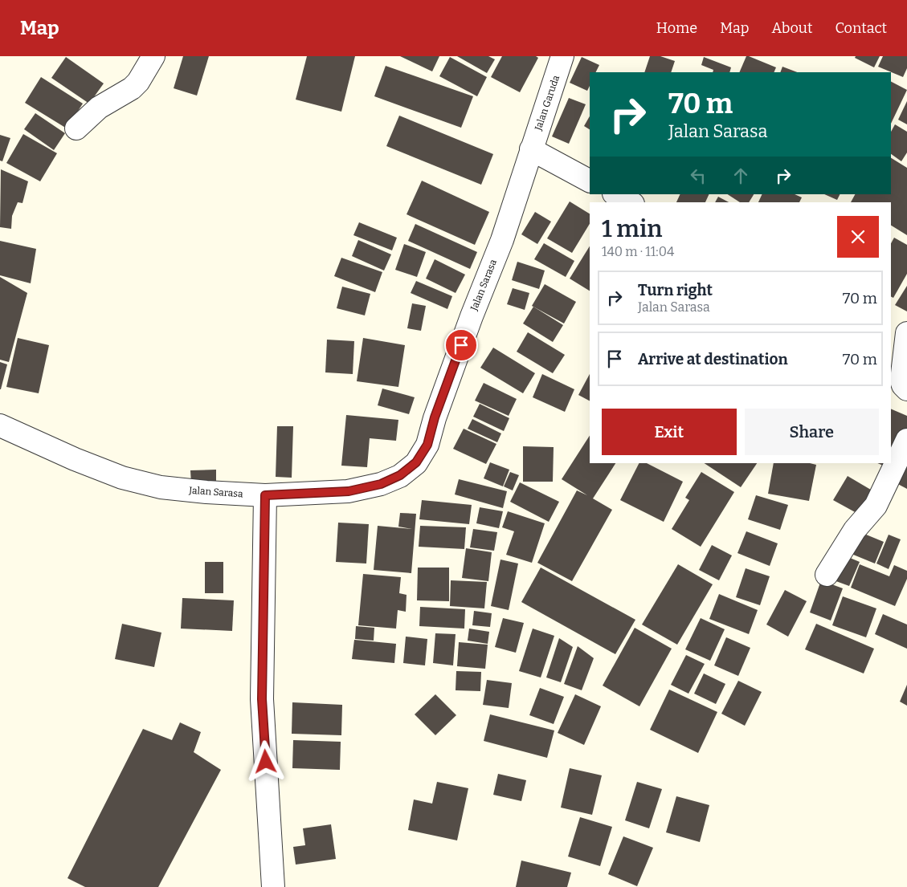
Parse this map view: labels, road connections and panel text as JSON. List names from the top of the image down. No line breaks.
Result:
{"streets":{"street":["Jalan Garuda","Jalan Sarasa"]},"crossings":[["Jalan Garuda","Jalan Sarasa"]],"page":{"header":"Map","nav":["Home","Map","About","Contact"],"turn":["70 m","Jalan Sarasa"],"heading":["1 min","140 m · 11:04"],"list":[{"name":"Turn right","note":"Jalan Sarasa","value":"70 m"},{"name":"Arrive at destination","value":"70 m"}],"buttons":["Exit","Share"]}}
